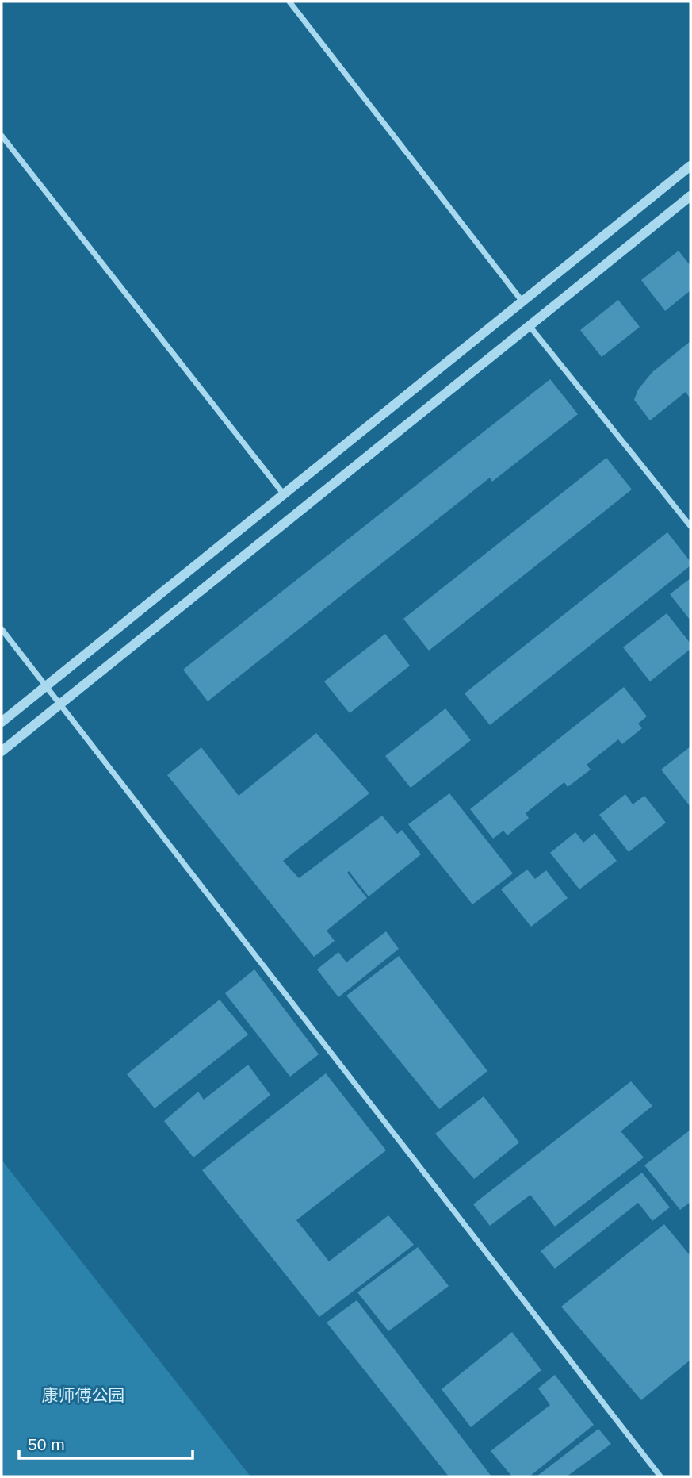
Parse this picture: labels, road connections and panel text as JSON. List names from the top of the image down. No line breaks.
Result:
{"parks":["康师傅公园"],"scale_bar":"50 m"}
